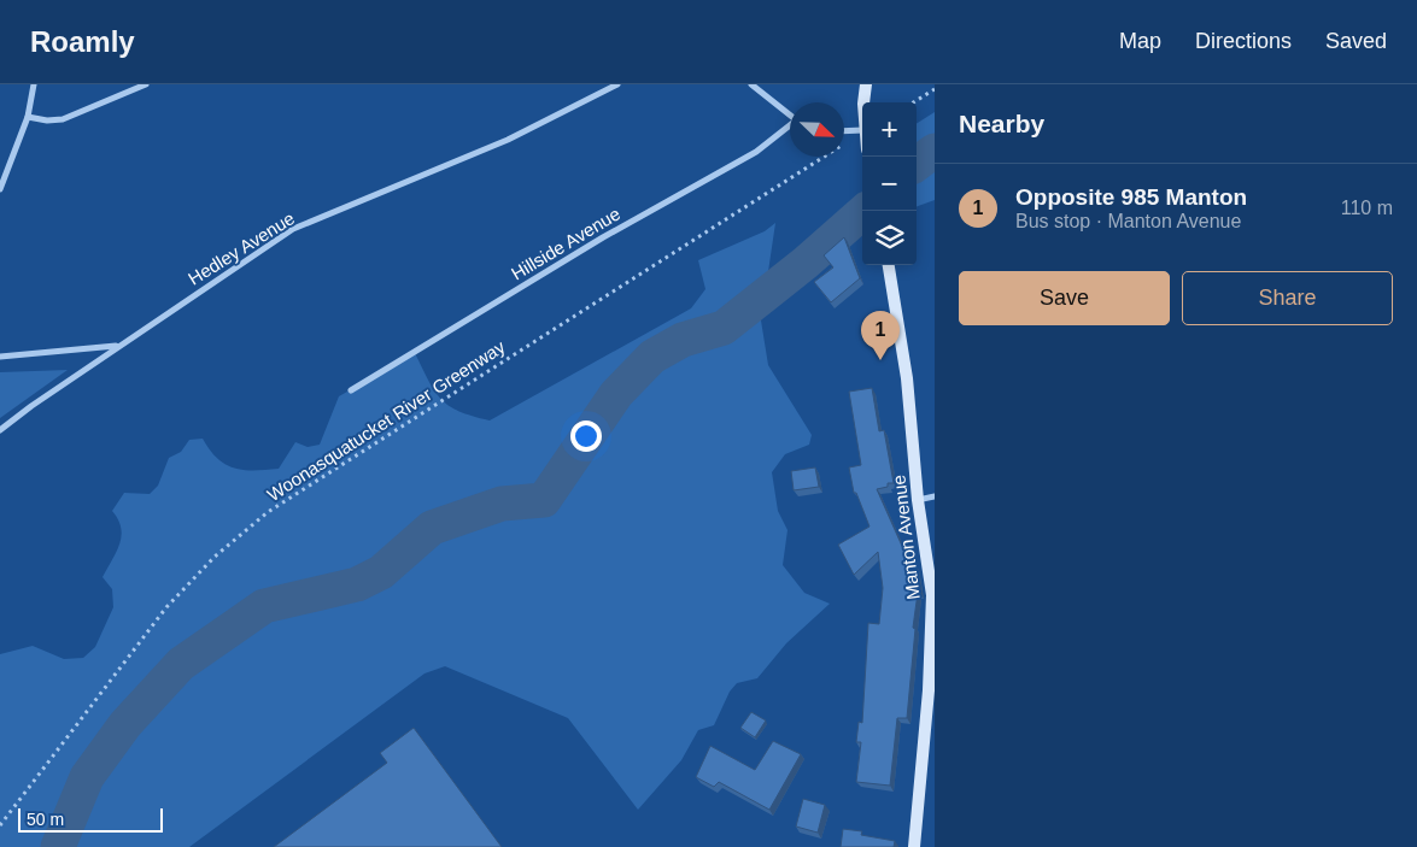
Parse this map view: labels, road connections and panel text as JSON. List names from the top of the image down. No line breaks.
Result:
{"streets":{"main road":["Manton Avenue"],"street":["Hillside Avenue","Hedley Avenue"],"path":["Woonasquatucket River Greenway"]},"scale_bar":"50 m","north":"bottom right","page":{"header":"Roamly","nav":["Map","Directions","Saved"],"heading":"Nearby","map_buttons":["+","−"],"list":[{"mark":"1","name":"Opposite 985 Manton","note":"Bus stop · Manton Avenue","value":"110 m"}],"buttons":["Save","Share"],"pins":"1","scale":"50 m"}}
